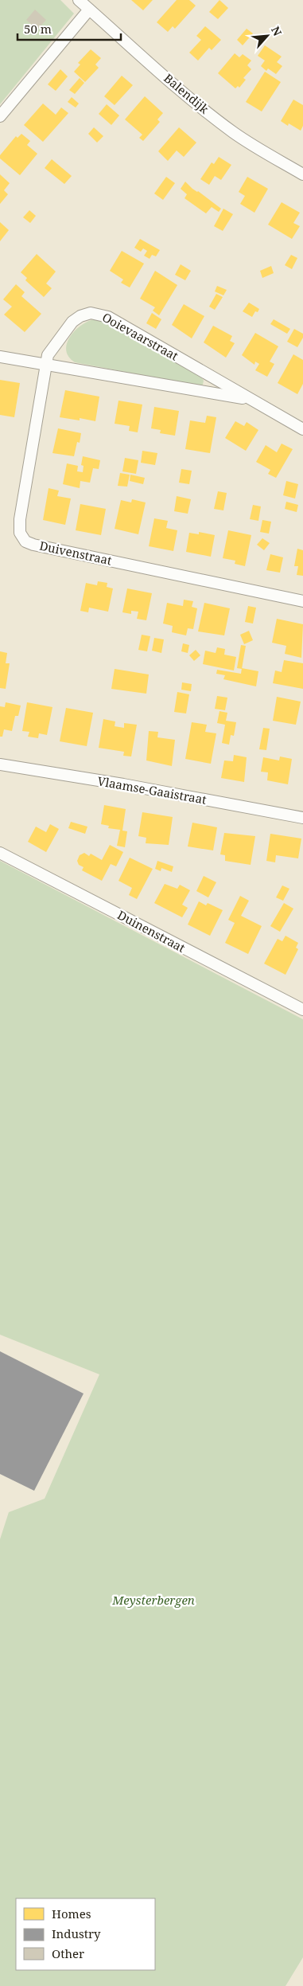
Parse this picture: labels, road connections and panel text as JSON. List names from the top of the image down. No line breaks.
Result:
{"streets":{"street":["Balendijk","Ooievaarstraat","Duivenstraat","Vlaamse-Gaaistraat","Duinenstraat"]},"crossings":[["Ooievaarstraat","Duivenstraat"]],"parks":["Meysterbergen"],"legend":["Homes","Industry","Other"],"scale_bar":"50 m","north":"top right"}
